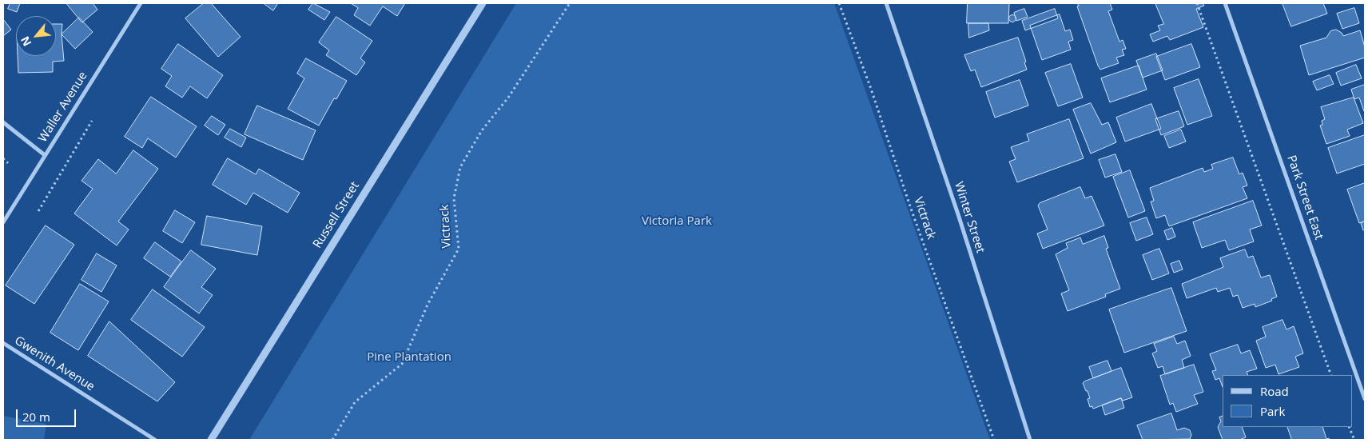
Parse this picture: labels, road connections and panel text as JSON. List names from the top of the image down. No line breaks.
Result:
{"streets":{"street":["Waller Avenue","Park Street East","Russell Street","Winter Street","Gwenith Avenue"],"path":["Victrack"]},"parks":["Victoria Park","Pine Plantation"],"legend":["Road","Park"],"scale_bar":"20 m","north":"bottom left"}
